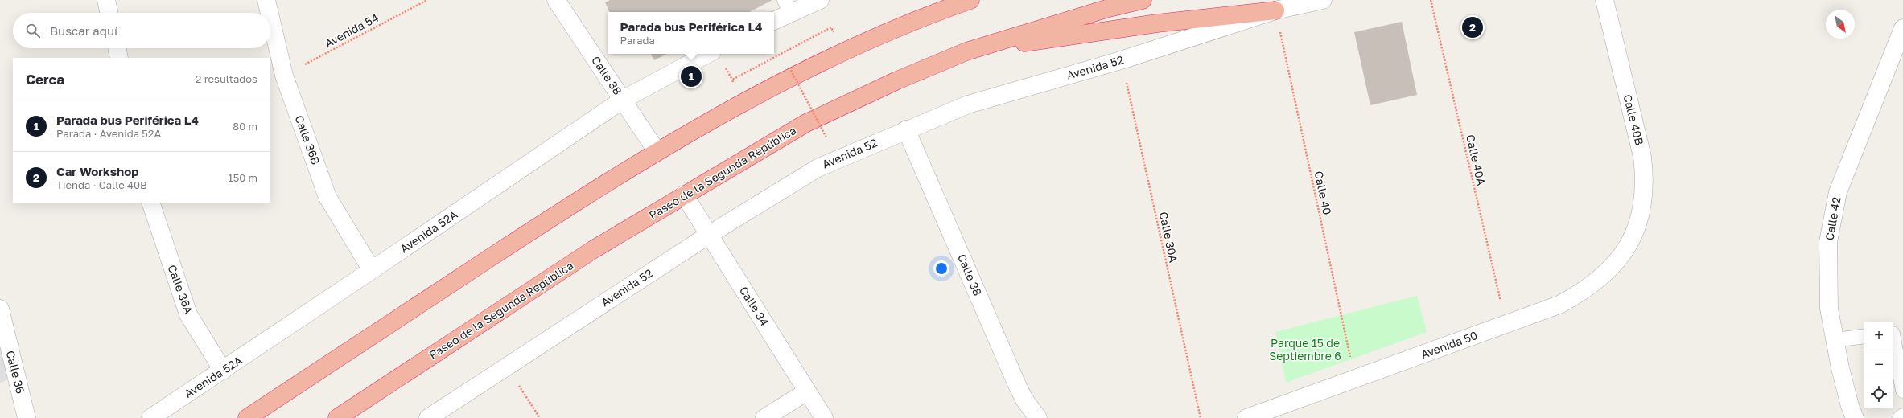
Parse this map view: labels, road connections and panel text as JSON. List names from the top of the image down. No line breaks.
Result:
{"streets":{"highway":["Paseo de la Segunda República"],"street":["Avenida 52","Calle 38","Calle 40B","Calle 36B","Calle 42","Avenida 52A","Calle 36A","Calle 34","Avenida 50","Calle 36"],"path":["Avenida 54","Calle 40A","Calle 40","Calle 30A"]},"crossings":[["Avenida 54","Calle 36B"],["Avenida 52","Calle 38"],["Avenida 52","Calle 40"],["Avenida 52","Calle 30A"],["Avenida 52","Calle 34"],["Calle 38","Avenida 52A"],["Calle 40B","Avenida 50"],["Calle 36B","Avenida 52A"],["Calle 40A","Avenida 50"],["Paseo de la Segunda República","Calle 34"],["Calle 40","Avenida 50"],["Avenida 52A","Calle 36A"]],"parks":["Parque 15 de Septiembre 6"],"north":"bottom right","page":{"popup":["Parada bus Periférica L4","Parada"],"search":"Buscar aquí","pins":["2","1"],"heading":["Cerca","2 resultados"],"list":[{"mark":"1","name":"Parada bus Periférica L4","note":"Parada · Avenida 52A","value":"80 m"},{"mark":"2","name":"Car Workshop","note":"Tienda · Calle 40B","value":"150 m"}],"map_buttons":["+","−"]}}
